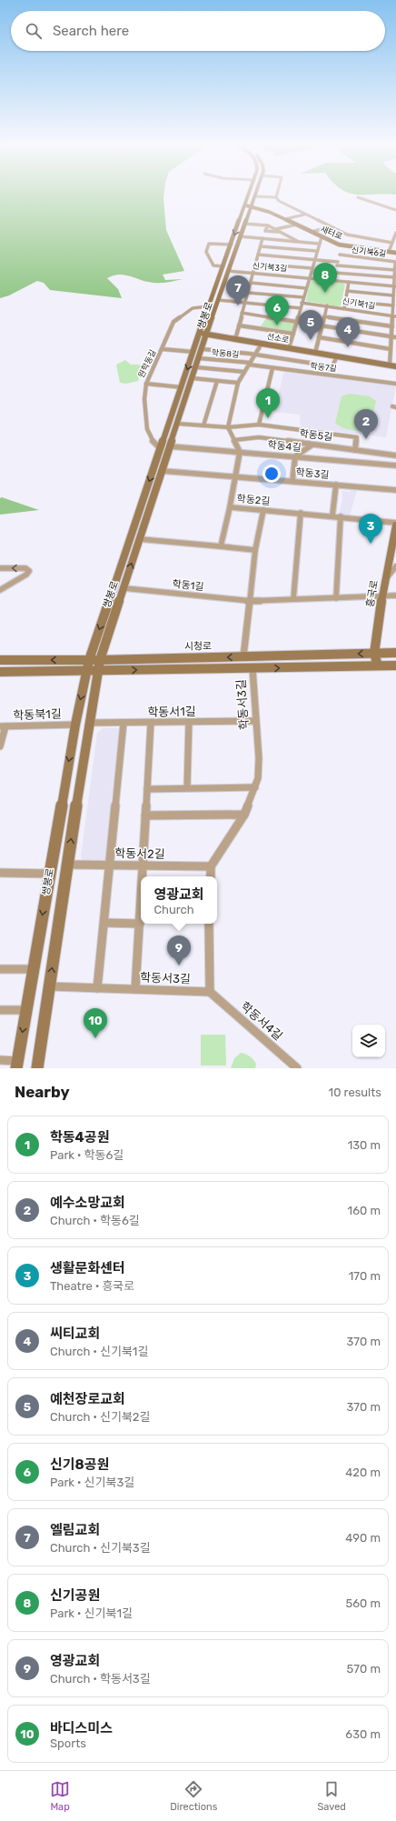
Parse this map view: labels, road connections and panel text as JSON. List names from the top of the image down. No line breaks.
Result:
{"streets":{"street":["새터로","신기북6길","신기북3길","신기북1길","쌍봉로","선소로","학동8길","원학동길","학동7길","학동5길","학동4길","학동3길","학동2길","학동1길","흥국로","시청로","학동서3길","학동서1길","학동북1길","학동서2길","학동서4길"]},"crossings":[["새터로","신기북6길"],["새터로","쌍봉로"],["신기북6길","신기북3길"],["신기북6길","신기북1길"],["신기북3길","신기북1길"],["신기북3길","쌍봉로"],["쌍봉로","선소로"],["쌍봉로","학동8길"],["쌍봉로","원학동길"],["쌍봉로","학동4길"],["쌍봉로","학동3길"],["쌍봉로","학동1길"],["쌍봉로","시청로"],["쌍봉로","학동서3길"],["쌍봉로","학동서1길"],["쌍봉로","학동북1길"],["쌍봉로","학동서2길"],["선소로","학동8길"],["학동8길","학동7길"],["학동1길","흥국로"],["흥국로","시청로"],["학동서3길","학동서1길"],["학동서3길","학동서2길"],["학동서3길","학동서4길"]],"page":{"search":"Search here","pins":["8","7","6","5","4","1","2","3","9","10"],"popup":["영광교회","Church"],"heading":["Nearby","10 results"],"list":[{"mark":"1","name":"학동4공원","note":"Park · 학동6길","value":"130 m"},{"mark":"2","name":"예수소망교회","note":"Church · 학동6길","value":"160 m"},{"mark":"3","name":"생활문화센터","note":"Theatre · 흥국로","value":"170 m"},{"mark":"4","name":"씨티교회","note":"Church · 신기북1길","value":"370 m"},{"mark":"5","name":"예천장로교회","note":"Church · 신기북2길","value":"370 m"},{"mark":"6","name":"신기8공원","note":"Park · 신기북3길","value":"420 m"},{"mark":"7","name":"엘림교회","note":"Church · 신기북3길","value":"490 m"},{"mark":"8","name":"신기공원","note":"Park · 신기북1길","value":"560 m"},{"mark":"9","name":"영광교회","note":"Church · 학동서3길","value":"570 m"},{"mark":"10","name":"바디스미스","note":"Sports","value":"630 m"}],"nav":["Map","Directions","Saved"]}}
